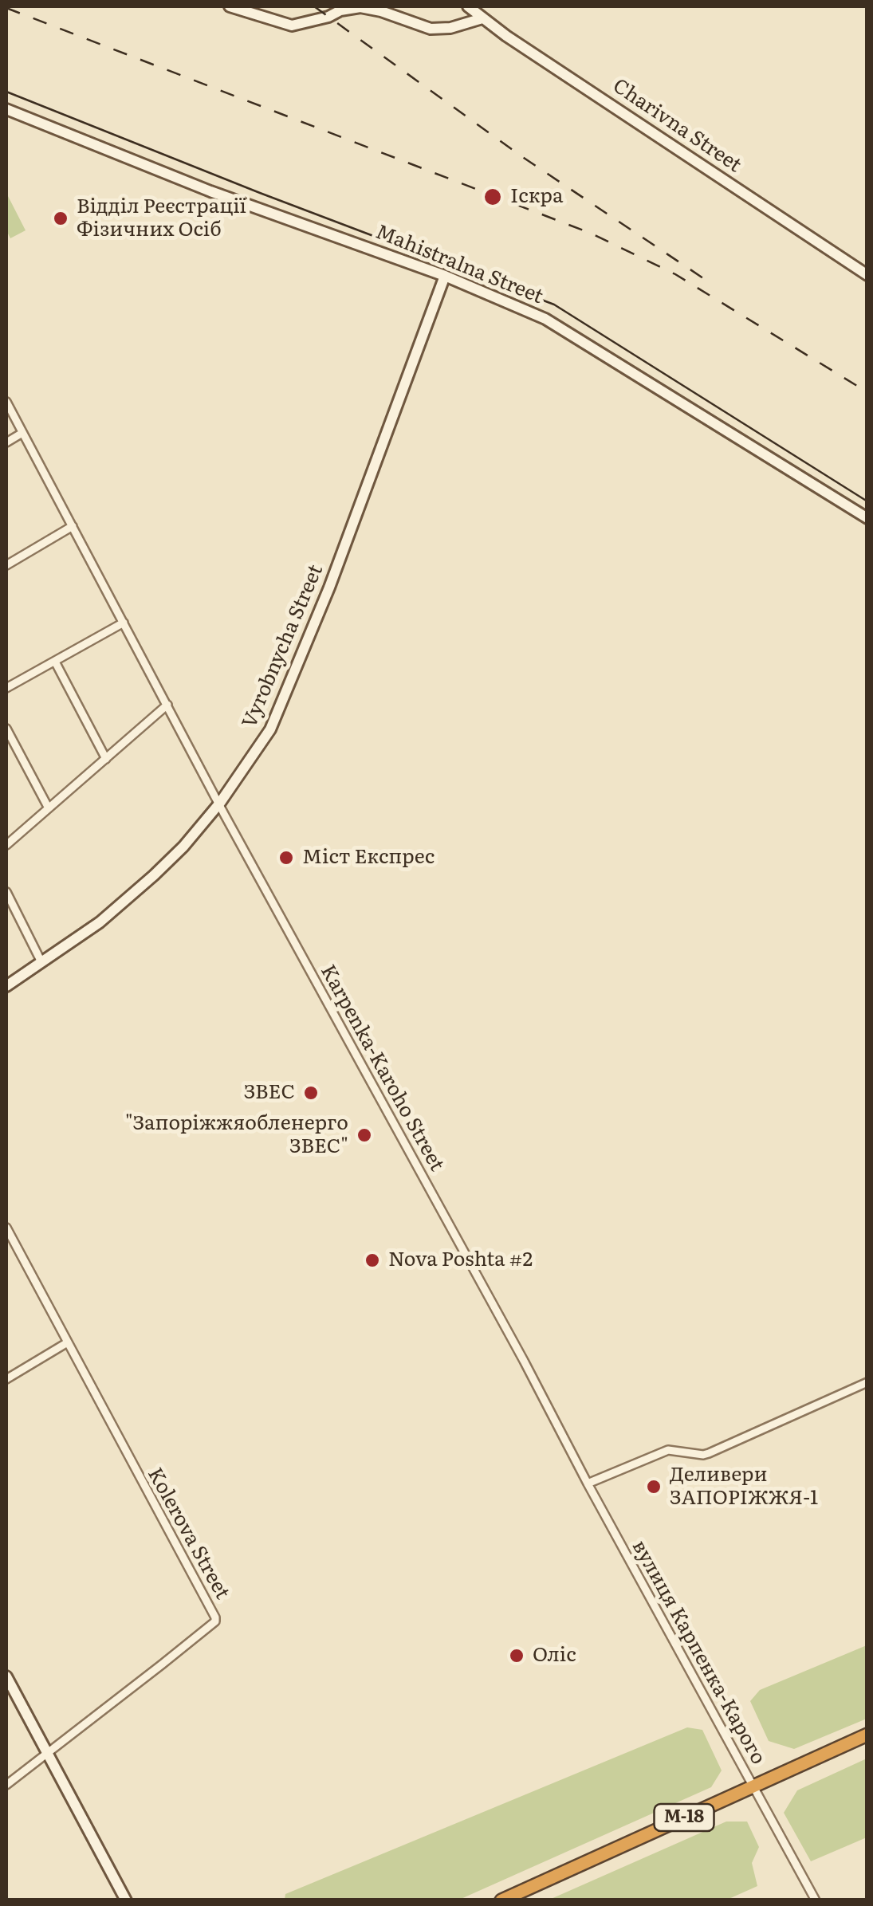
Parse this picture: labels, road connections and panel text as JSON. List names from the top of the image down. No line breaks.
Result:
{"streets":{"highway":["М-18"],"street":["Charivna Street","Mahistralna Street","Vyrobnycha Street","Karpenka-Karoho Street","Kolerova Street","вулиця Карпенка-Карого"]},"crossings":[["Mahistralna Street","Vyrobnycha Street"],["Vyrobnycha Street","Karpenka-Karoho Street"],["Karpenka-Karoho Street","вулиця Карпенка-Карого"],["вулиця Карпенка-Карого","М-18"]],"places":["Іскра","Відділ Реєстрації Фізичних Осіб","Мiст Експрес","ЗВЕС","\"Запоріжжяобленерго ЗВЕС\"","Nova Poshta #2","Деливери ЗАПОРІЖЖЯ-1","Оліс"]}
